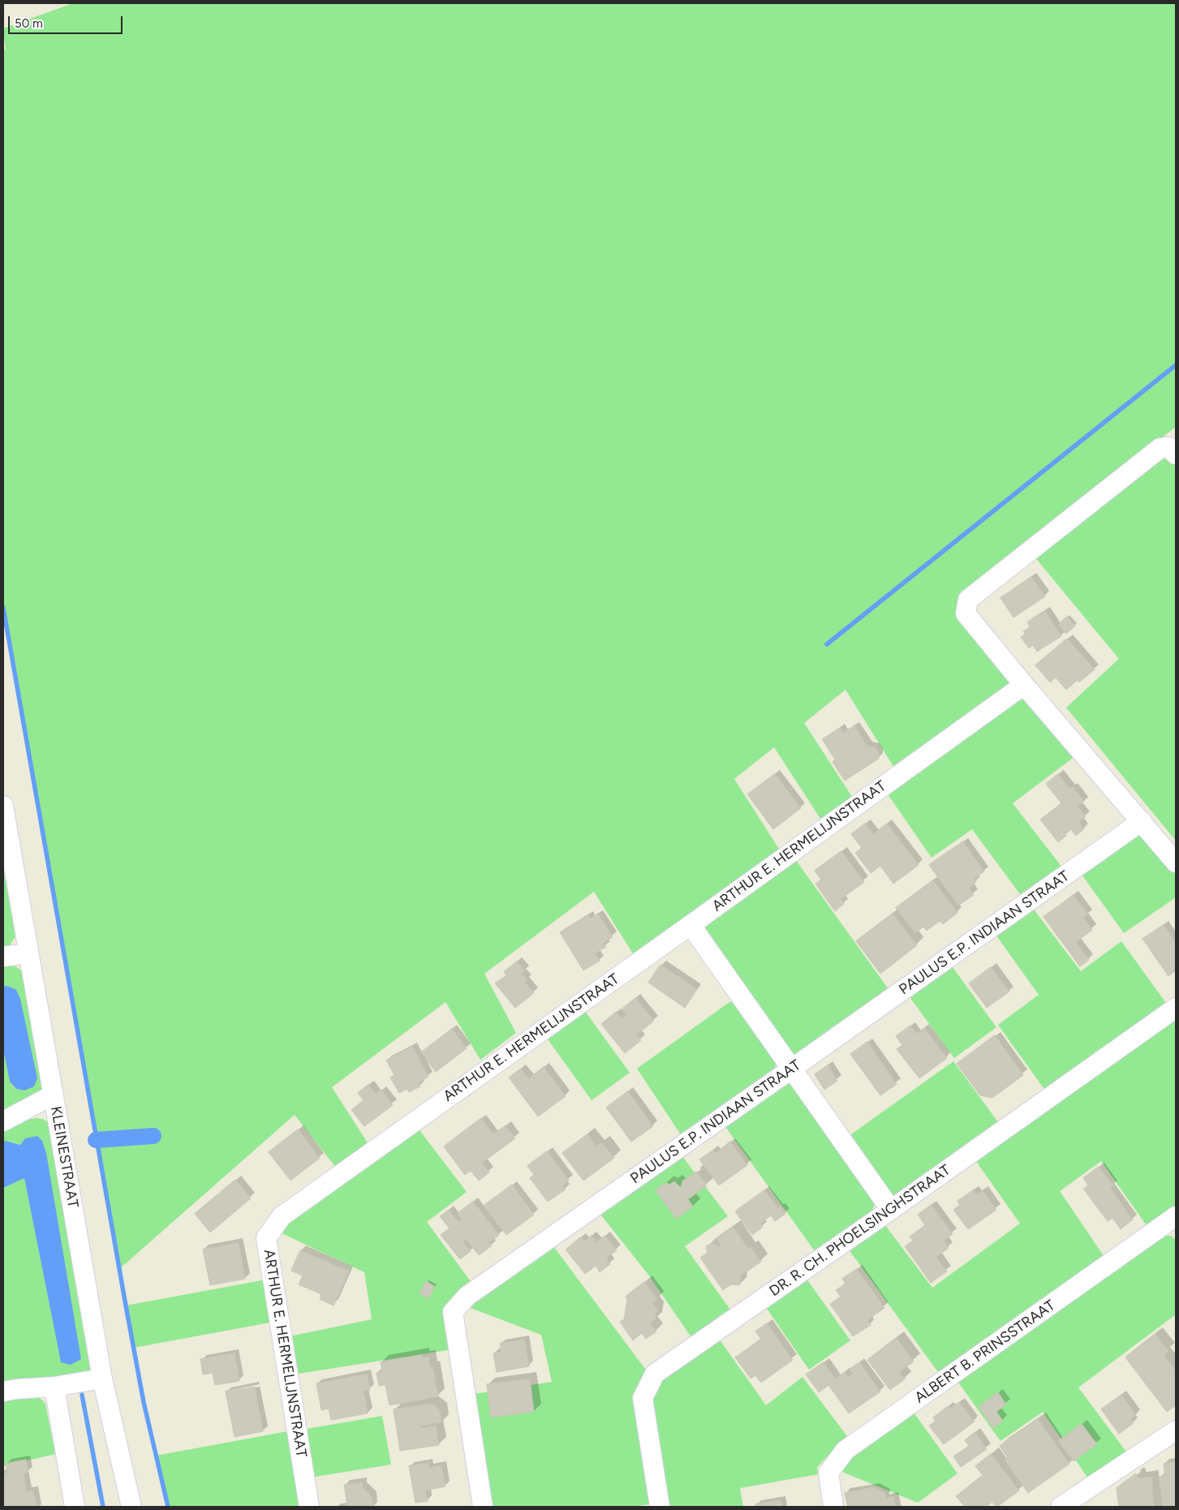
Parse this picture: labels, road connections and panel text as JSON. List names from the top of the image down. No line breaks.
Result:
{"streets":{"street":["ARTHUR E. HERMELIJNSTRAAT","PAULUS E.P. INDIAAN STRAAT","KLEINESTRAAT","DR. R. CH. PHOELSINGHSTRAAT","ALBERT B. PRINSSTRAAT"]},"scale_bar":"50 m"}
